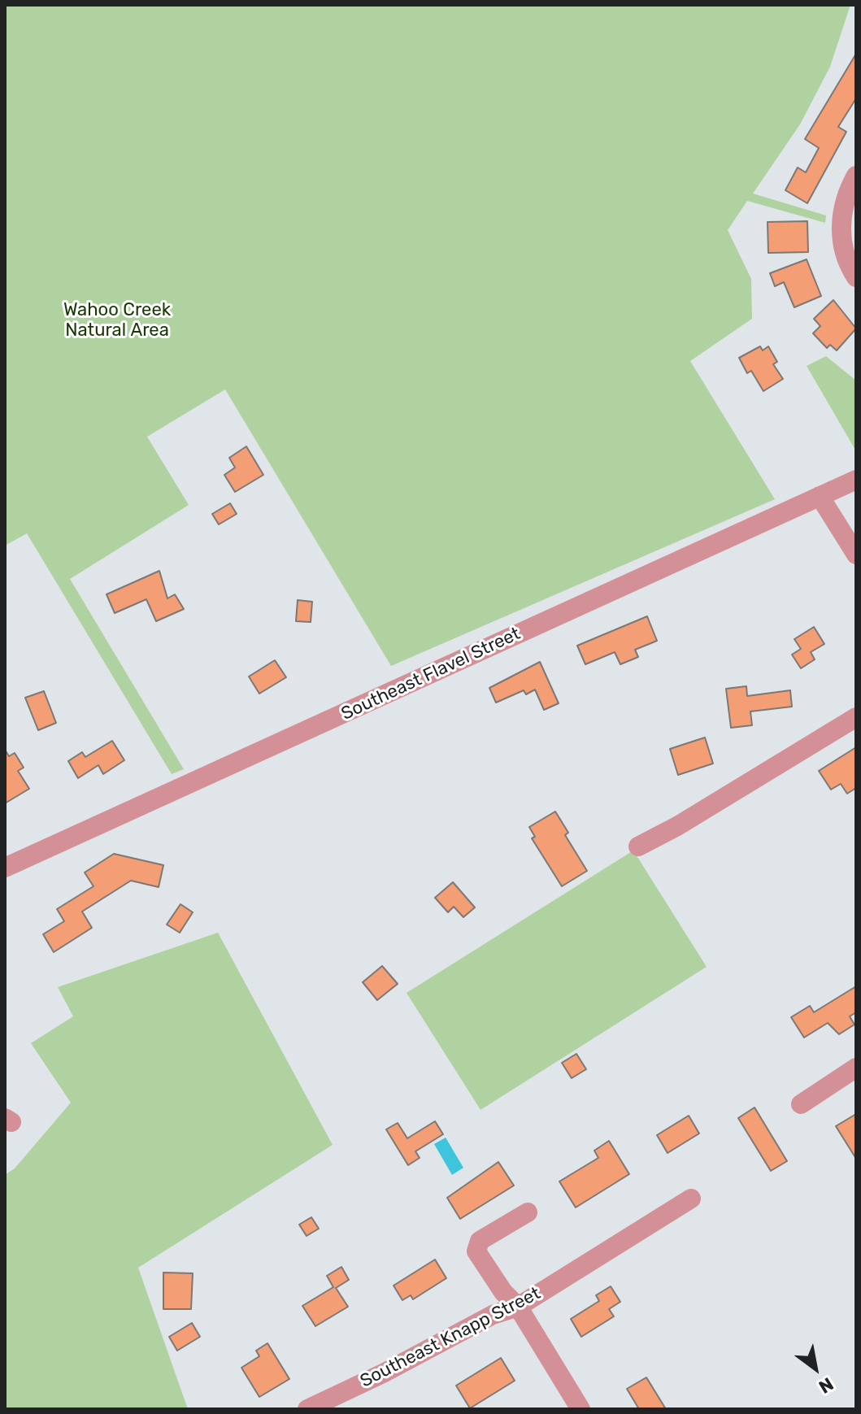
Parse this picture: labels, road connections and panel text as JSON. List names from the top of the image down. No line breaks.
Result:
{"streets":{"street":["Southeast Flavel Street","Southeast Knapp Street"]},"parks":["Wahoo Creek Natural Area"],"north":"bottom right"}
